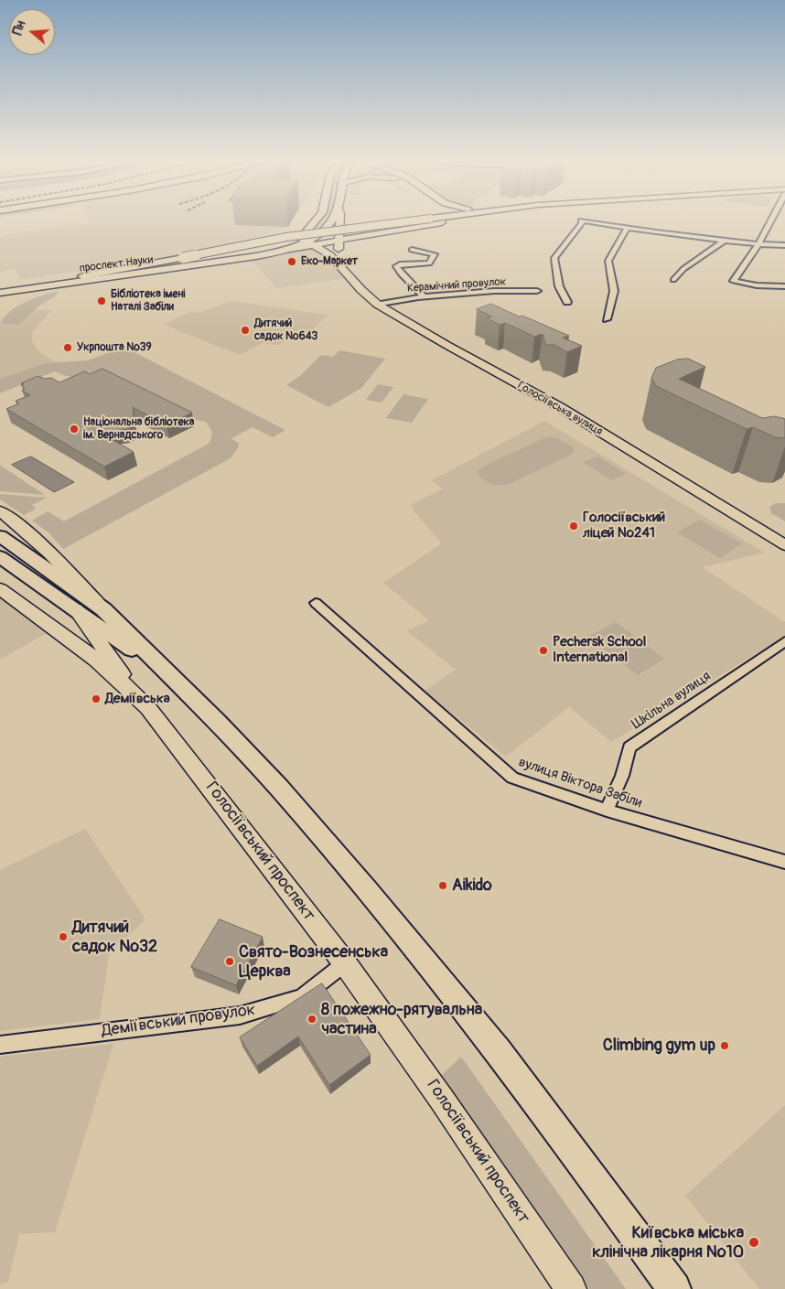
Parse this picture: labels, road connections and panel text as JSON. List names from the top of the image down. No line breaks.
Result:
{"streets":{"main road":["проспект Науки","Голосіївська вулиця","Голосіївський проспект"],"street":["Керамічний провулок","Шкільна вулиця","вулиця Віктора Забіли","Деміївський провулок"]},"crossings":[["проспект Науки","Голосіївська вулиця"],["Керамічний провулок","Голосіївська вулиця"],["Шкільна вулиця","вулиця Віктора Забіли"],["Голосіївський проспект","Деміївський провулок"]],"places":["Еко-Маркет","Бібліотека імені Наталі Забіли","Дитячий садок №643","Укрпошта №39","Національна бібліотека ім. Вернадського","Голосіївський ліцей №241","Pechersk School International","Деміївська","Aikido","Дитячий садок №32","Свято-Вознесенська Церква","8 пожежно-рятувальна частина","Climbing gym up","Київська міська клінічна лікарня №10"],"north":"left"}
